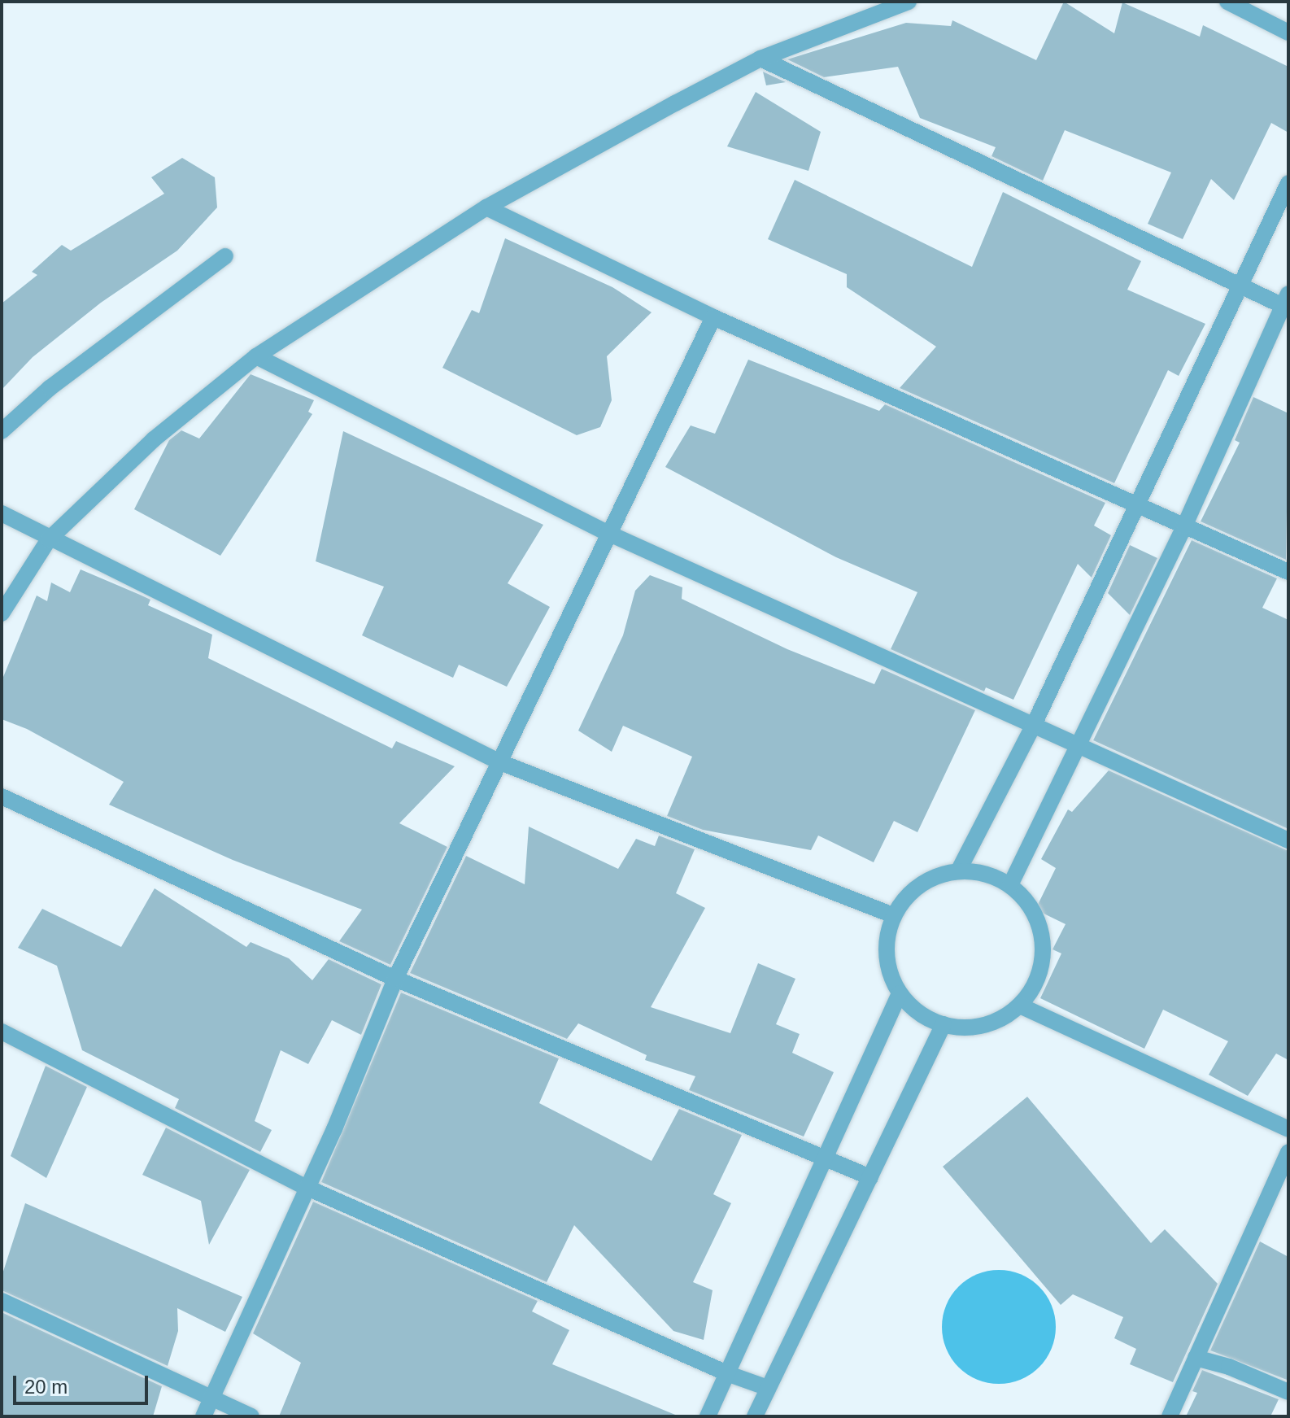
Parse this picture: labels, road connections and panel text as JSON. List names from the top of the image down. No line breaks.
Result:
{"scale_bar":"20 m"}
